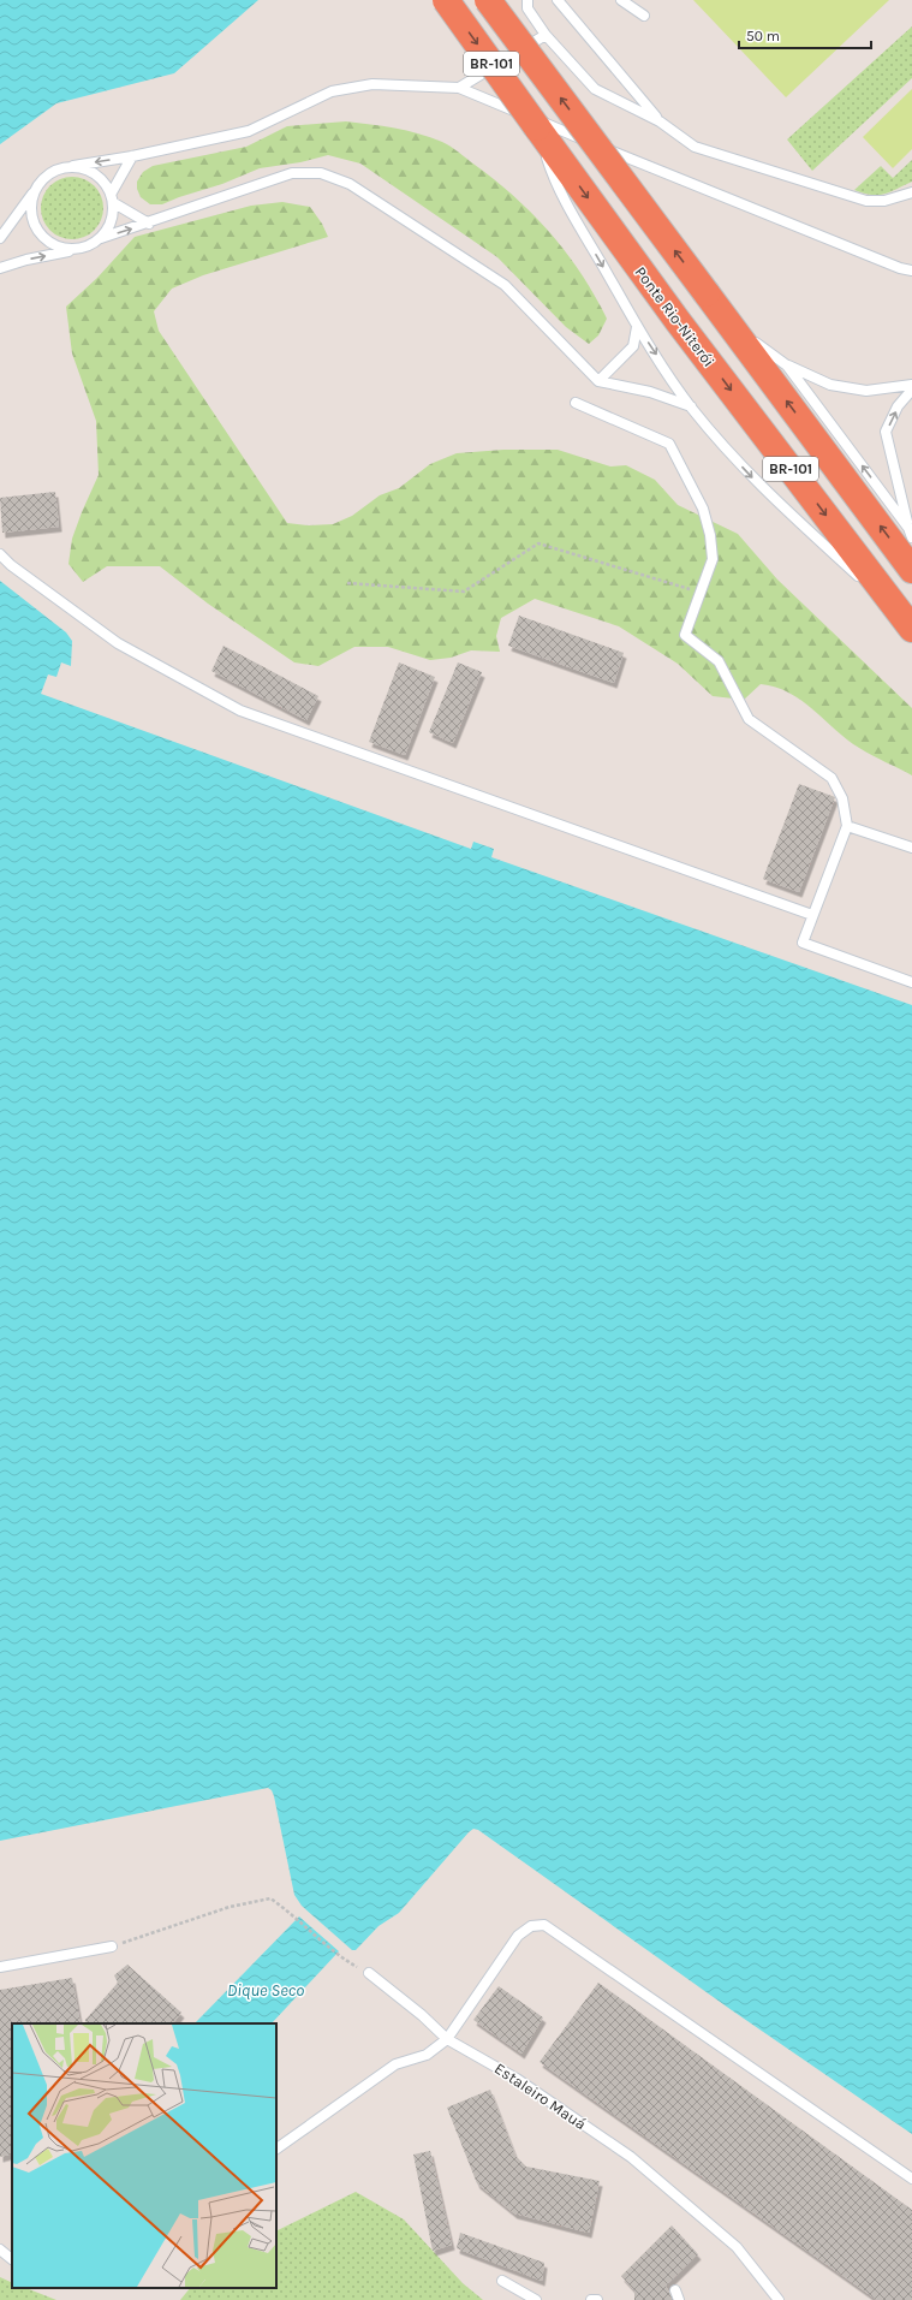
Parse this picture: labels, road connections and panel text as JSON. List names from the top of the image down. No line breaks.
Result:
{"streets":{"highway":["BR-101","Ponte Rio-Niterói"],"lane":["Estaleiro Mauá"]},"water":["Dique Seco"],"scale_bar":"50 m"}
